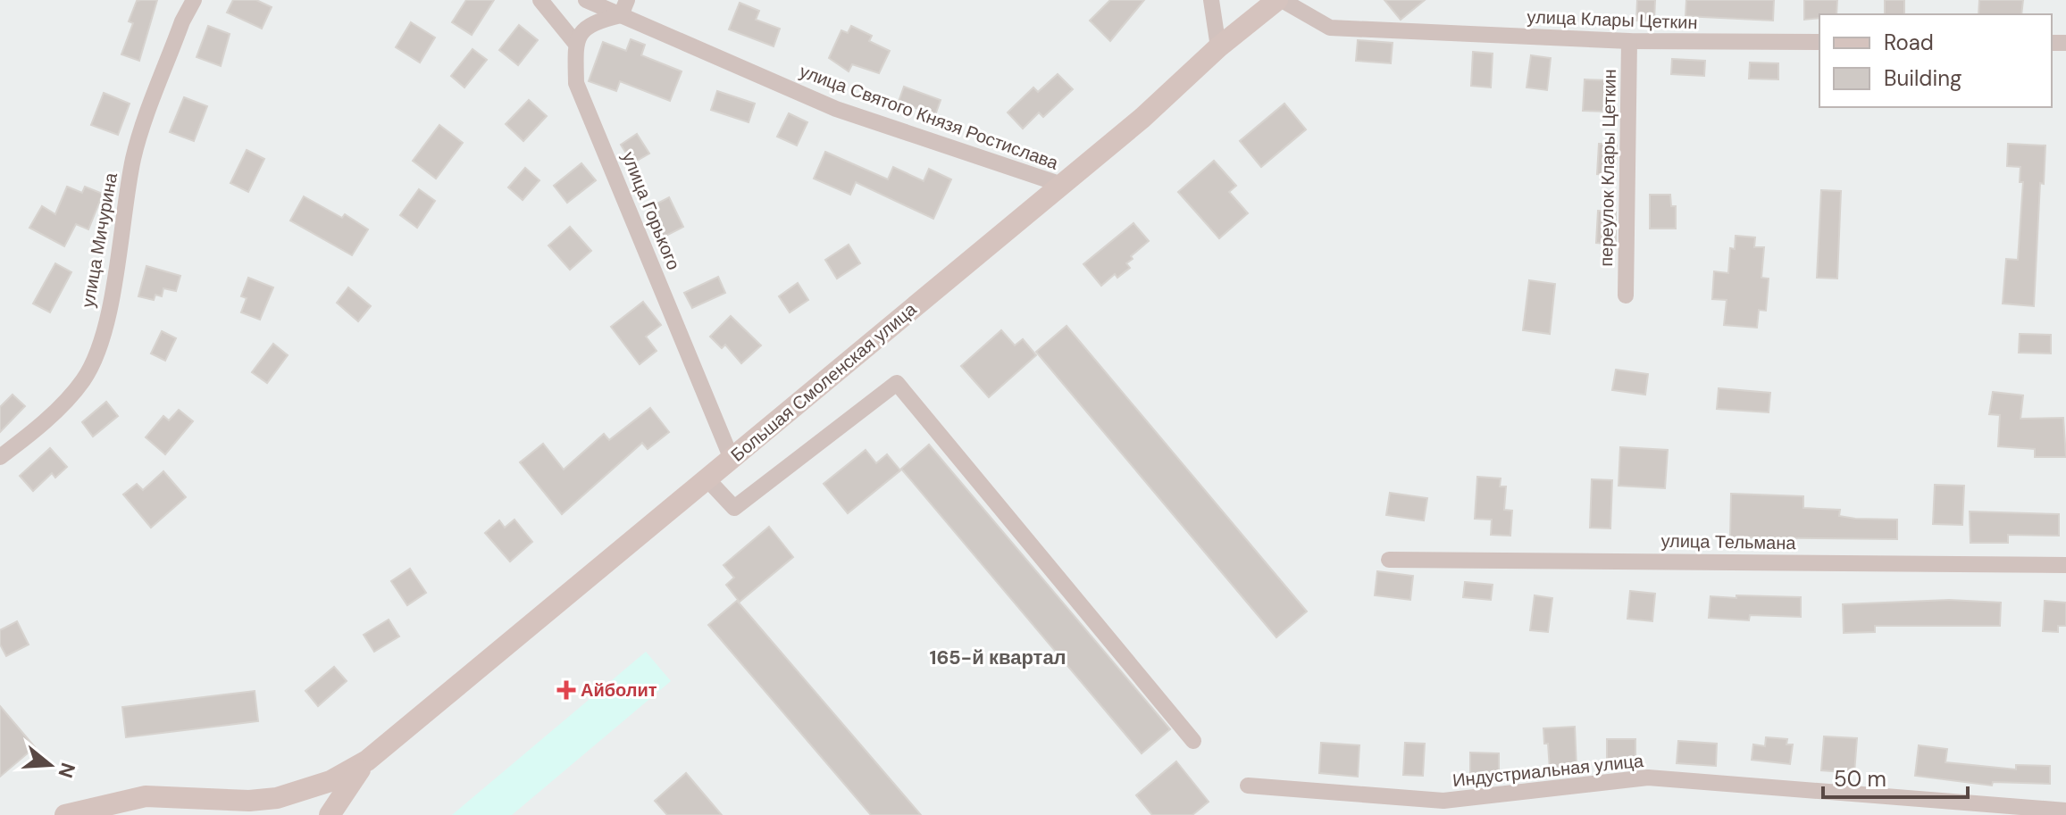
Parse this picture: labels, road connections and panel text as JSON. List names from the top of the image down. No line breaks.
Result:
{"streets":{"main road":["Большая Смоленская улица"],"street":["улица Клары Цеткин","улица Святого Князя Ростислава","переулок Клары Цеткин","улица Горького","улица Мичурина","улица Тельмана","Индустриальная улица"]},"crossings":[["улица Клары Цеткин","переулок Клары Цеткин"],["улица Клары Цеткин","Большая Смоленская улица"],["улица Святого Князя Ростислава","Большая Смоленская улица"],["улица Горького","Большая Смоленская улица"]],"districts":["165-й квартал"],"places":{"health":["Айболит"]},"legend":["Road","Building"],"scale_bar":"50 m","north":"right"}
